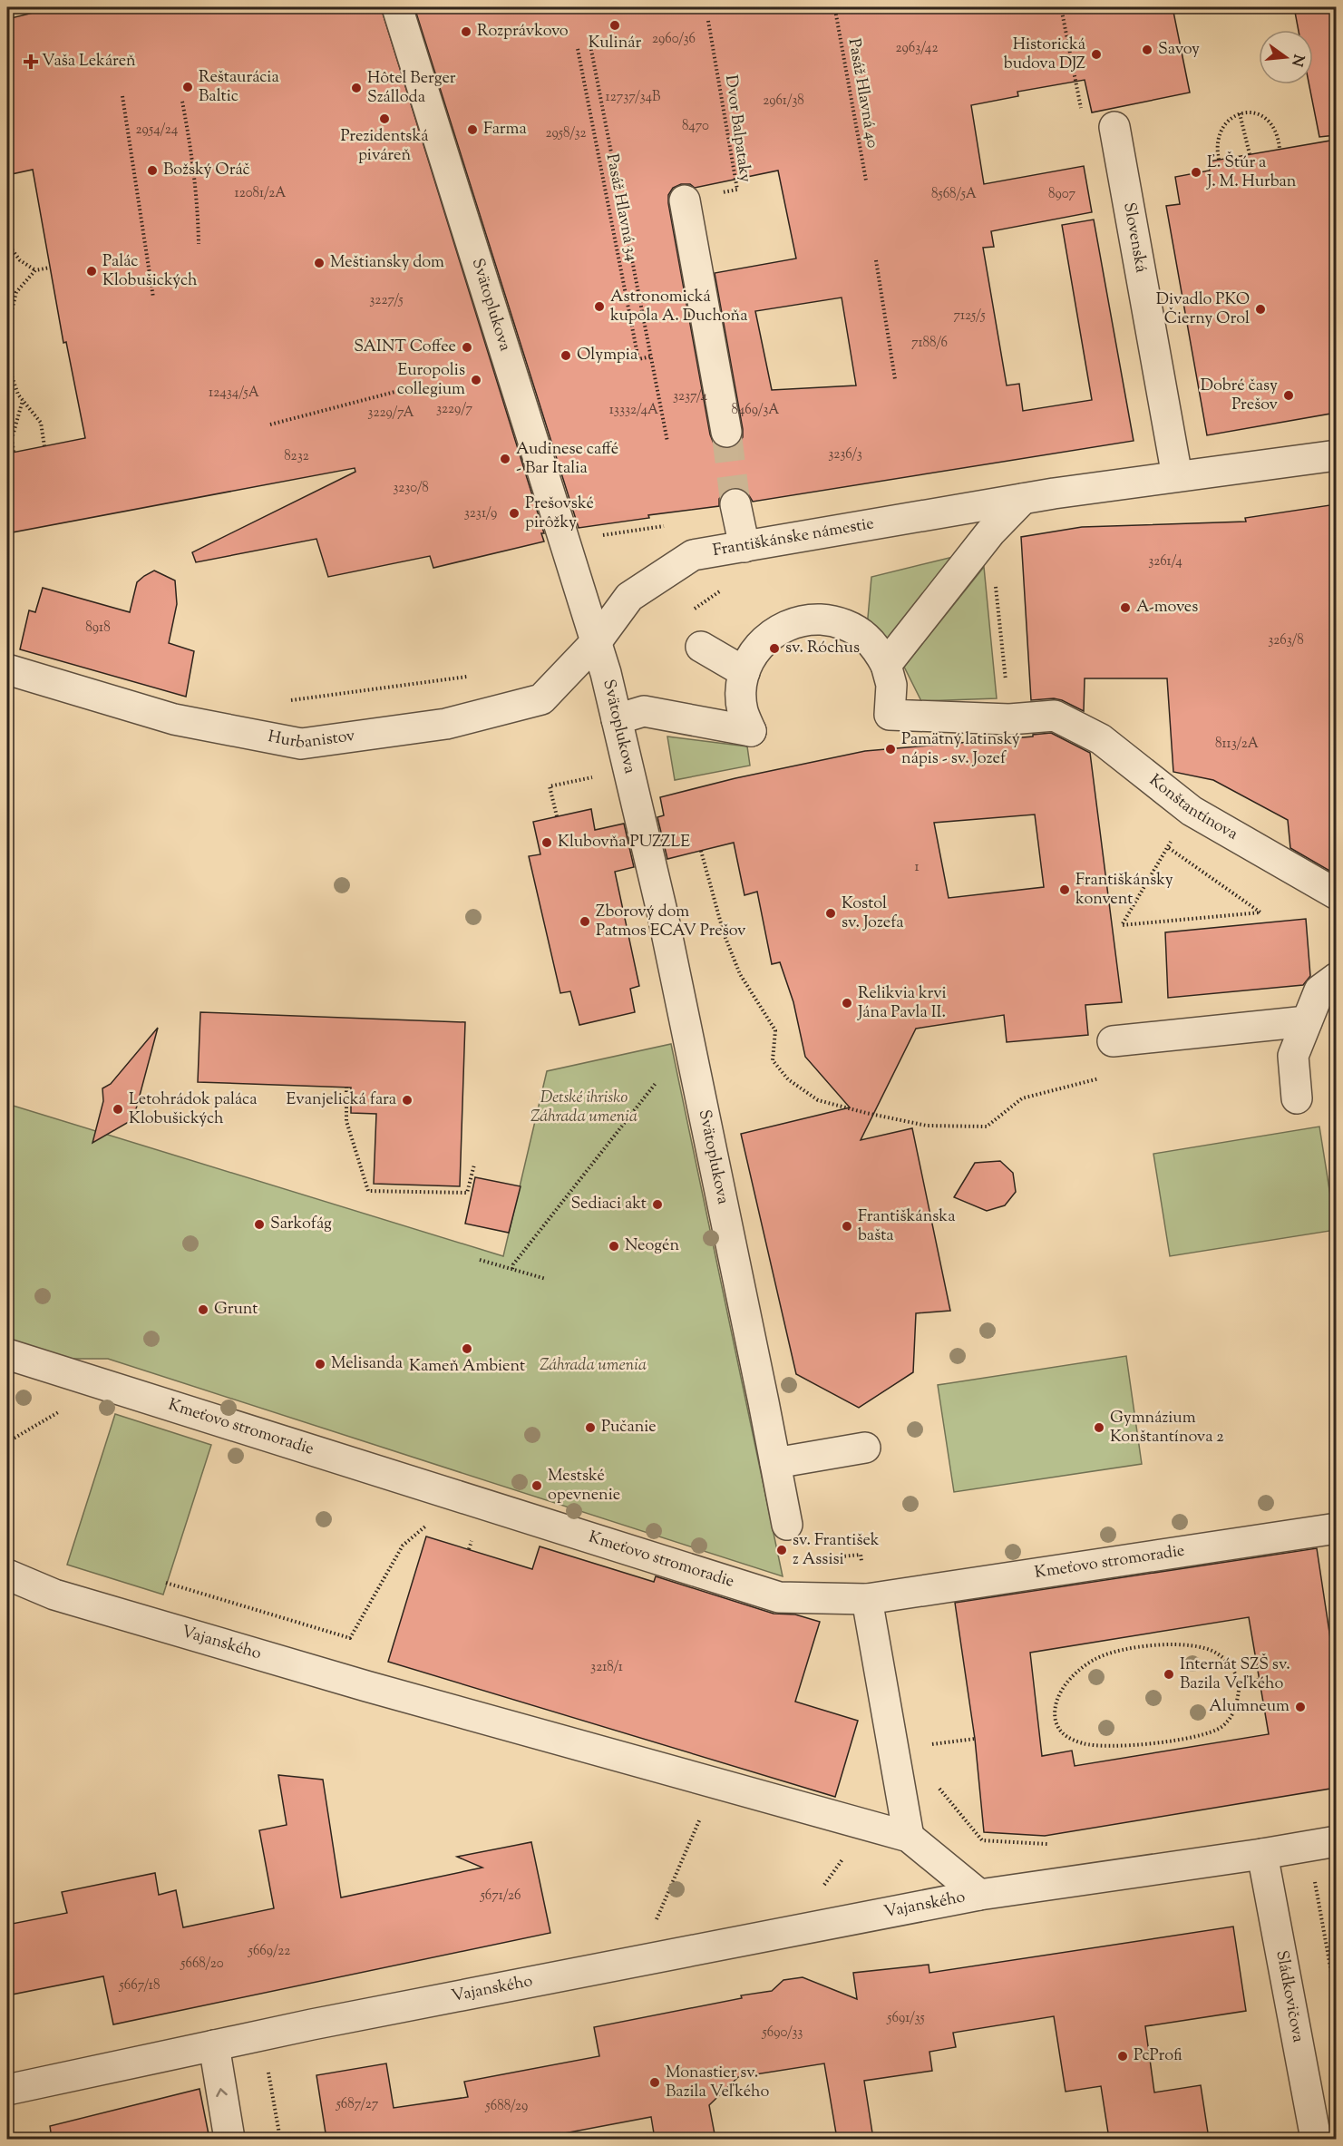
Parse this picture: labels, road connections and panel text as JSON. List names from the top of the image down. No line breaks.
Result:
{"streets":{"street":["Slovenská","Svätoplukova","Františkánske námestie","Hurbanistov","Konštantínova","Kmeťovo stromoradie","Vajanského","Sládkovičova"],"path":["Pasáž Hlavná 40","Dvor Balpataky","Pasáž Hlavná 34"]},"crossings":[["Slovenská","Františkánske námestie"],["Svätoplukova","Františkánske námestie"],["Svätoplukova","Hurbanistov"],["Františkánske námestie","Hurbanistov"],["Vajanského","Sládkovičova"]],"parks":["Detské ihrisko Záhrada umenia","Záhrada umenia"],"places":{"other":["Kulinár","Rozprávkovo","Savoy","Historická budova DJZ","Reštaurácia Baltic","Hôtel Berger Szálloda","Prezidentská piváreň","Farma","Božský Oráč","Ľ. Štúr a J. M. Hurban","Meštiansky dom","Palác Klobušických","Astronomická kupola A. Duchoňa","Divadlo PKO Čierny Orol","SAINT Coffee","Olympia","Europolis collegium","Dobré časy Prešov","Audinese caffé - Bar Italia","Prešovské pirôžky","A-moves","sv. Róchus","Pamätný latinský nápis - sv. Jozef","Klubovňa PUZZLE","Františkánsky konvent","Kostol sv. Jozefa","Zborový dom Patmos ECAV Prešov","Relikvia krvi Jána Pavla II.","Evanjelická fara","Letohrádok paláca Klobušických","Sediaci akt","Sarkofág","Františkánska bašta","Neogén","Grunt","Kameň Ambient","Melisanda","Pučanie","Gymnázium Konštantínova 2","Mestské opevnenie","sv. František z Assisi","Internát SZŠ sv. Bazila Veľkého","Alumneum","PcProfi","Monastier sv. Bazila Veľkého"],"health":["Vaša Lekáreň"]},"house_numbers":["2960/36","2963/42","12737/34B","2961/38","8470","2954/24","2958/32","12081/2A","8568/5A","8907","3227/5","7125/5","7188/6","12434/5A","3237/4","3229/7","13332/4A","8469/3A","3229/7A","3236/3","8232","3230/8","3231/9","3261/4","8918","3263/8","8113/2A","1","3218/1","5671/26","5669/22","5668/20","5667/18","5691/35","5690/33","5687/27","5688/29"],"north":"right"}
